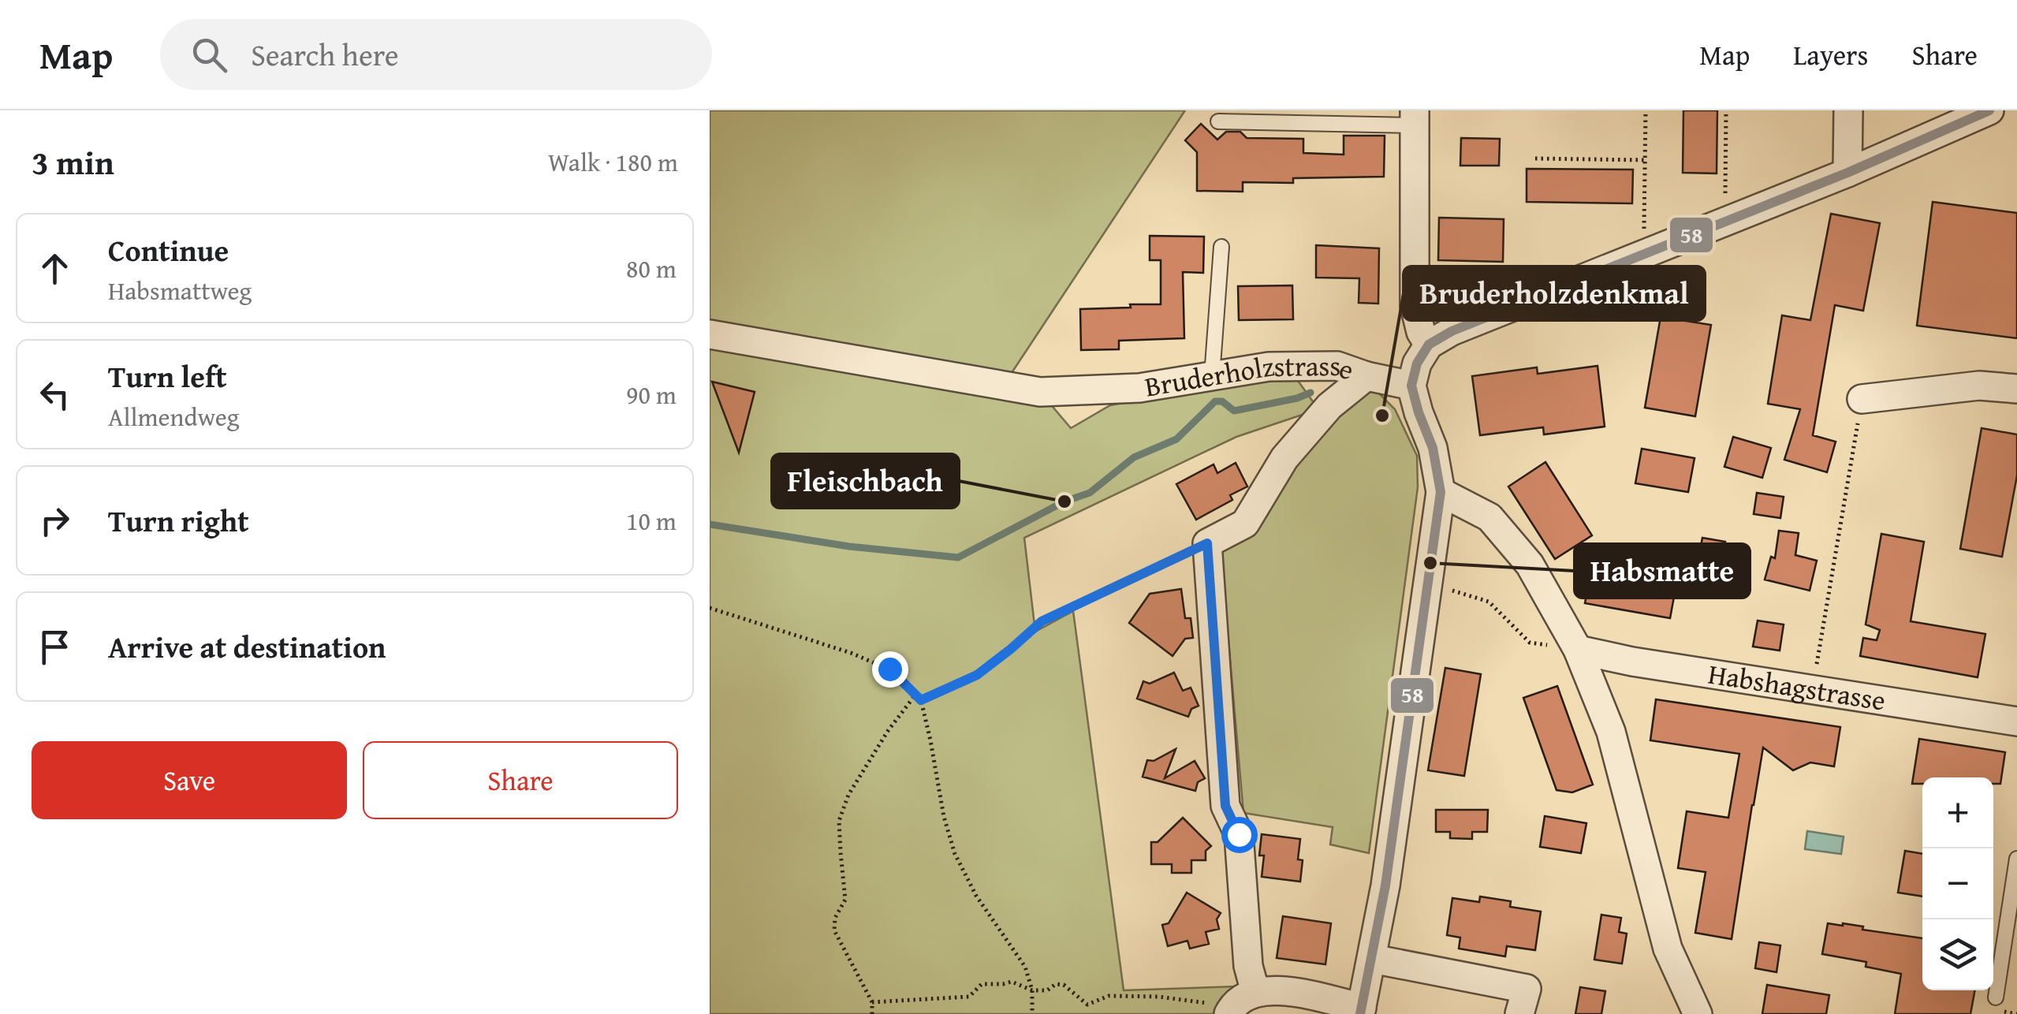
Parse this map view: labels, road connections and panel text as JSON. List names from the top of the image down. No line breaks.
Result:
{"streets":{"street":["Bruderholzstrasse","Habshagstrasse"]},"places":["Bruderholzdenkmal","Fleischbach","Habsmatte"],"lines":["transit line 58"],"page":{"header":"Map","search":"Search here","nav":["Map","Layers","Share"],"heading":["3 min","Walk · 180 m"],"list":[["Continue","Habsmattweg","80 m"],["Turn left","Allmendweg","90 m"],["Turn right","10 m"],"Arrive at destination"],"buttons":["Save","Share"],"map_buttons":["+","−"]}}
